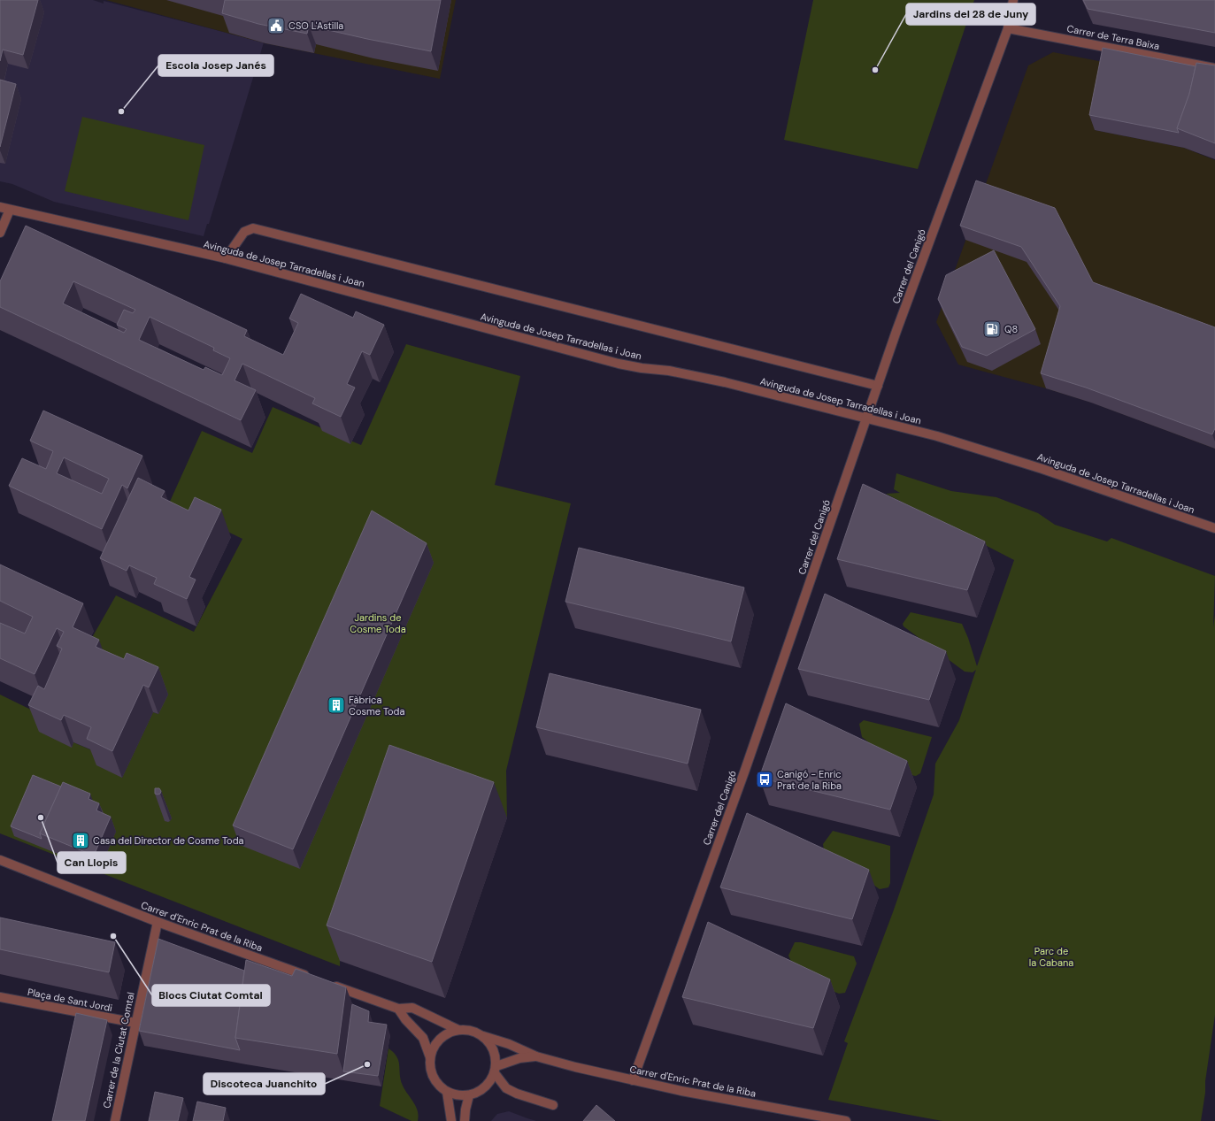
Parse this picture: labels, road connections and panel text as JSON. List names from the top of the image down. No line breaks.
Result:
{"streets":{"street":["Carrer de Terra Baixa","Avinguda de Josep Tarradellas i Joan","Carrer del Canigó","Carrer d'Enric Prat de la Riba","Plaça de Sant Jordi","Carrer de la Ciutat Comtal"]},"crossings":[["Carrer de Terra Baixa","Carrer del Canigó"],["Avinguda de Josep Tarradellas i Joan","Carrer del Canigó"],["Carrer del Canigó","Carrer d'Enric Prat de la Riba"],["Carrer d'Enric Prat de la Riba","Carrer de la Ciutat Comtal"],["Plaça de Sant Jordi","Carrer de la Ciutat Comtal"]],"parks":["Jardins de Cosme Toda","Parc de la Cabana"],"places":{"public building":["CSO L'Astilla"],"other":["Jardins del 28 de Juny","Escola Josep Janés","Can Llopis","Blocs Ciutat Comtal","Discoteca Juanchito"],"fuel station":["Q8"],"building":["Fàbrica Cosme Toda","Casa del Director de Cosme Toda"],"bus stop":["Canigó - Enric Prat de la Riba"]}}
